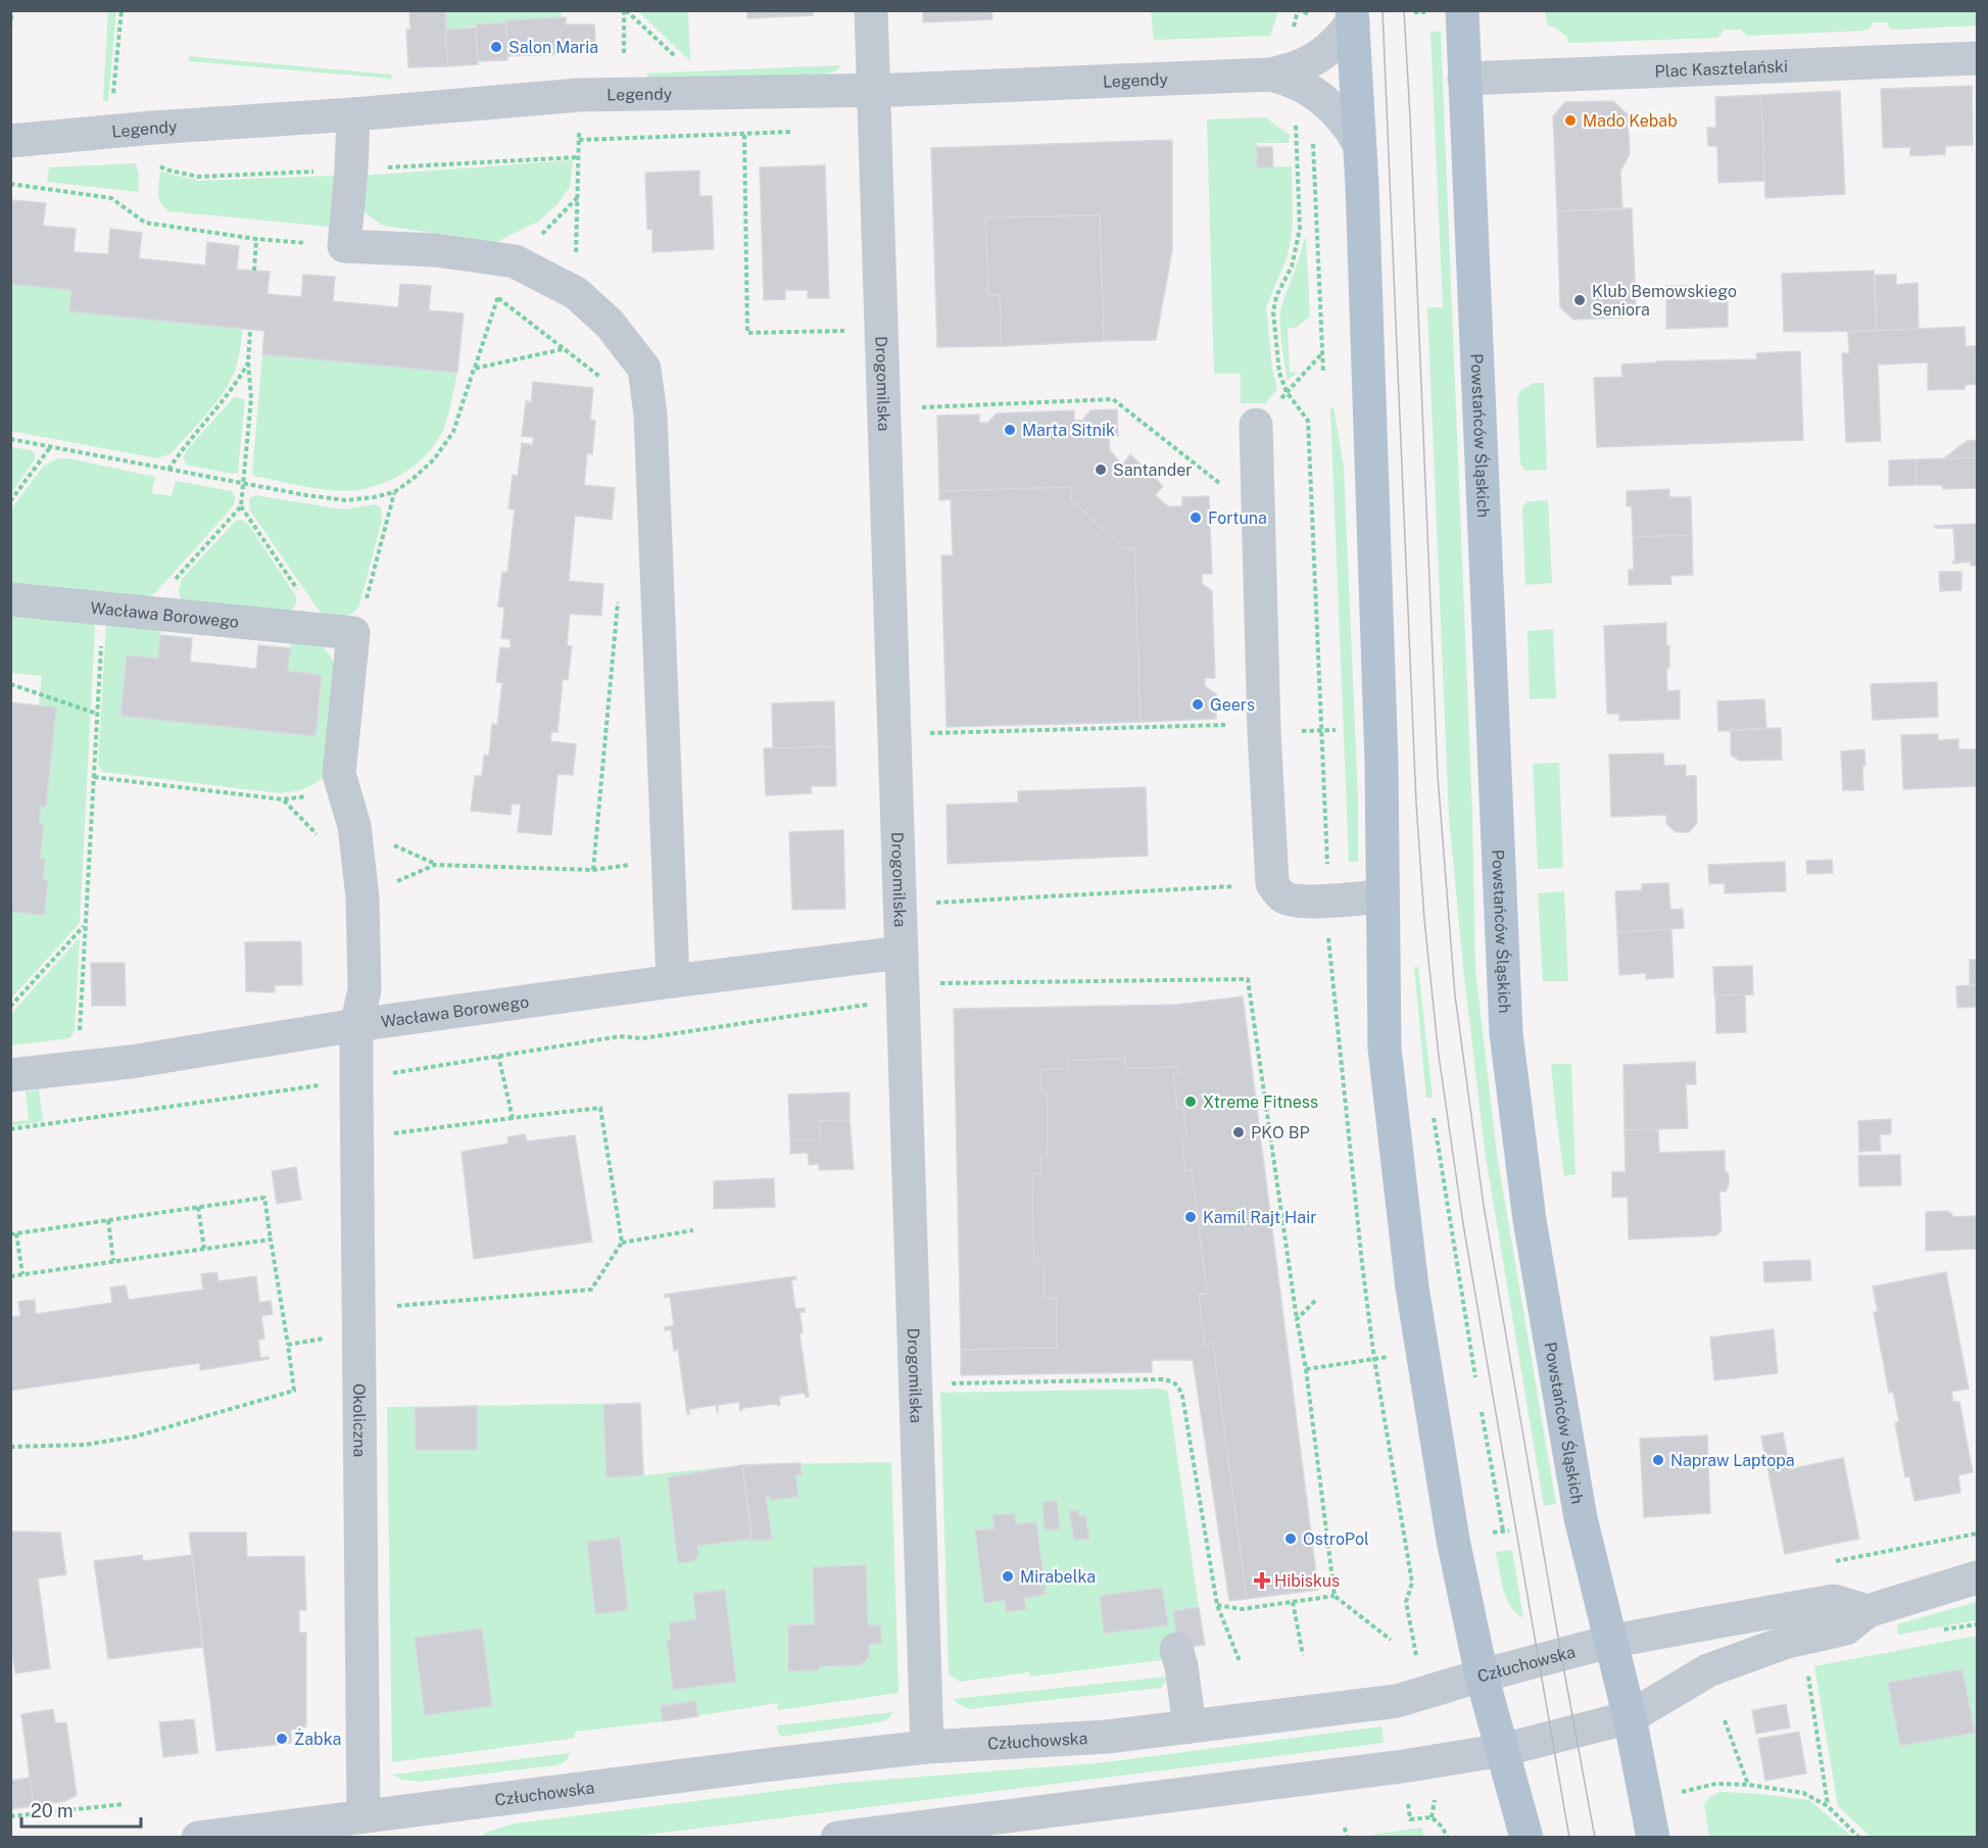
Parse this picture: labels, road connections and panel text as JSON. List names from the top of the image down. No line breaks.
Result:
{"streets":{"main road":["Powstańców Śląskich"],"street":["Plac Kasztelański","Legendy","Drogomilska","Wacława Borowego","Okoliczna","Człuchowska"]},"crossings":[["Plac Kasztelański","Powstańców Śląskich"],["Legendy","Drogomilska"],["Drogomilska","Wacława Borowego"],["Drogomilska","Człuchowska"],["Powstańców Śląskich","Człuchowska"],["Wacława Borowego","Okoliczna"],["Okoliczna","Człuchowska"]],"places":{"other":["Salon Maria","Mado Kebab","Klub Bemowskiego Seniora","Marta Sitnik","Santander","Fortuna","Geers","Xtreme Fitness","PKO BP","Kamil Rajt Hair","Napraw Laptopa","OstroPol","Mirabelka","Żabka"],"health":["Hibiskus"]},"scale_bar":"20 m"}
